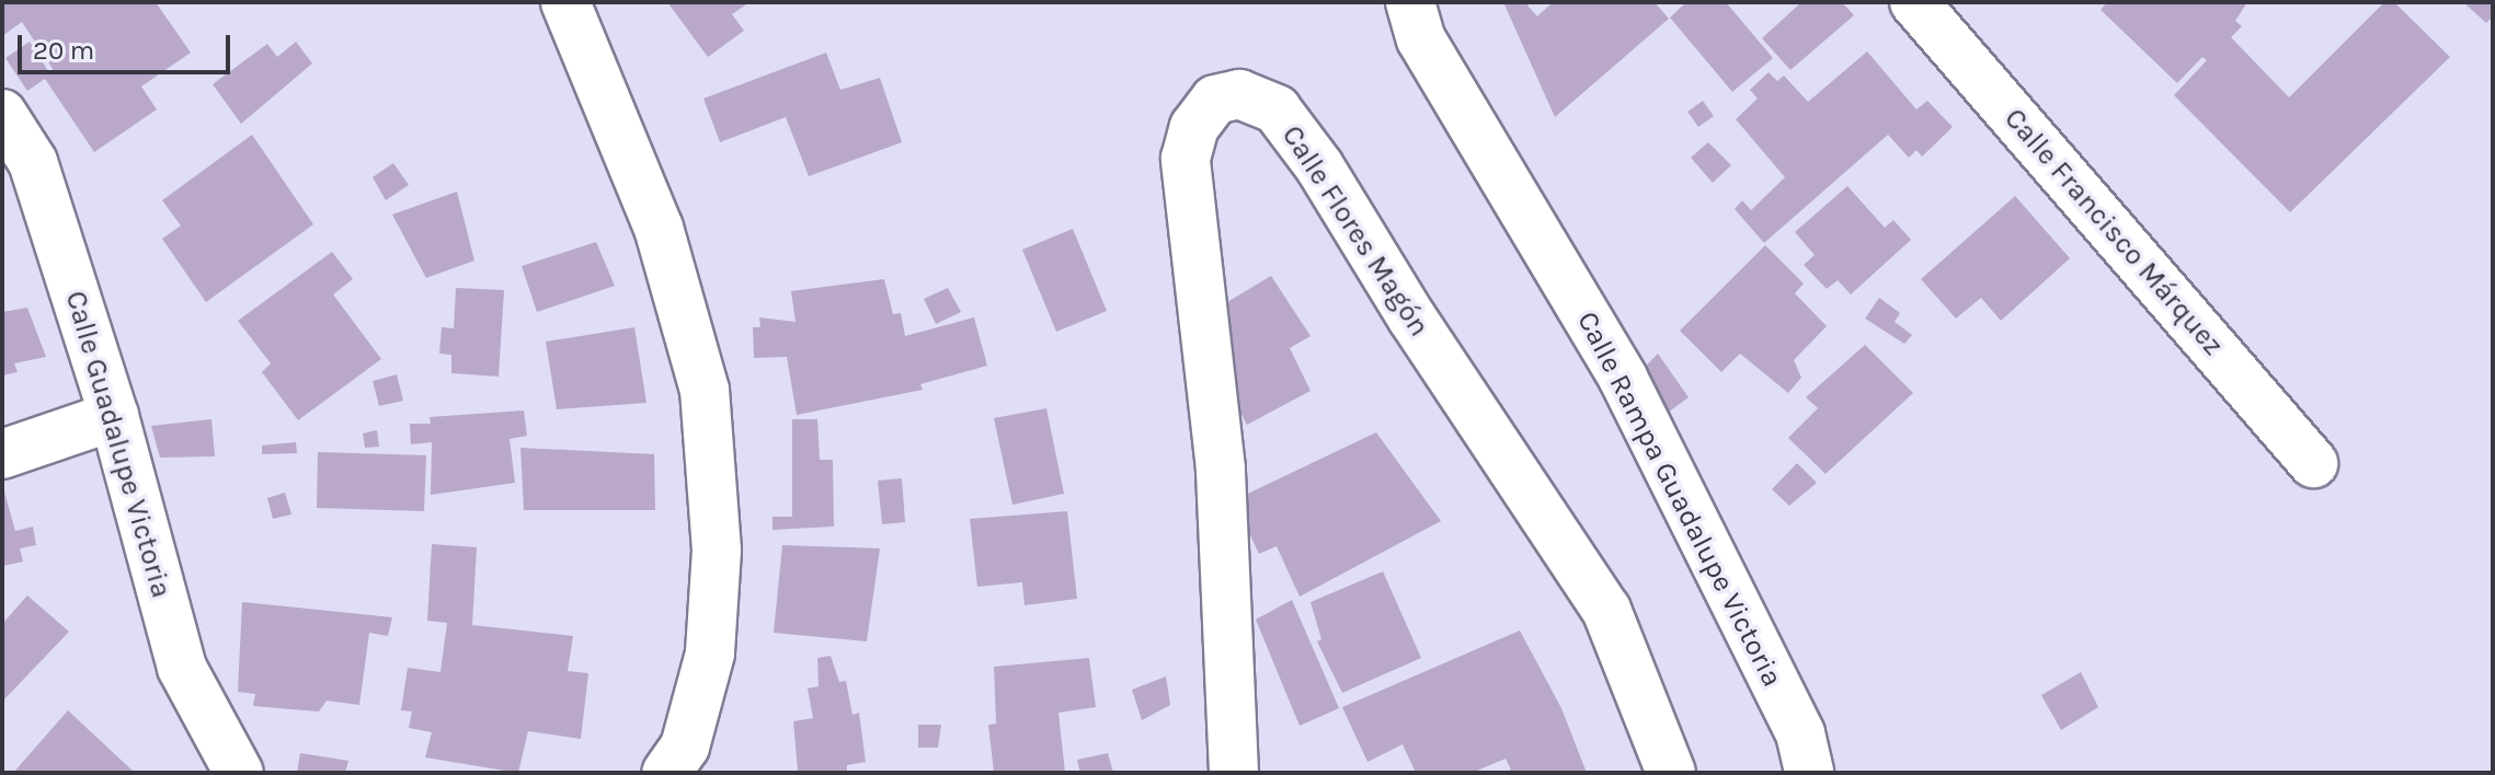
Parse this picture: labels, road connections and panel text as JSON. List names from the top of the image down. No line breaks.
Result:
{"streets":{"street":["Calle Flores Magón","Calle Francisco Márquez","Calle Guadalupe Victoria","Calle Rampa Guadalupe Victoria"]},"scale_bar":"20 m"}
